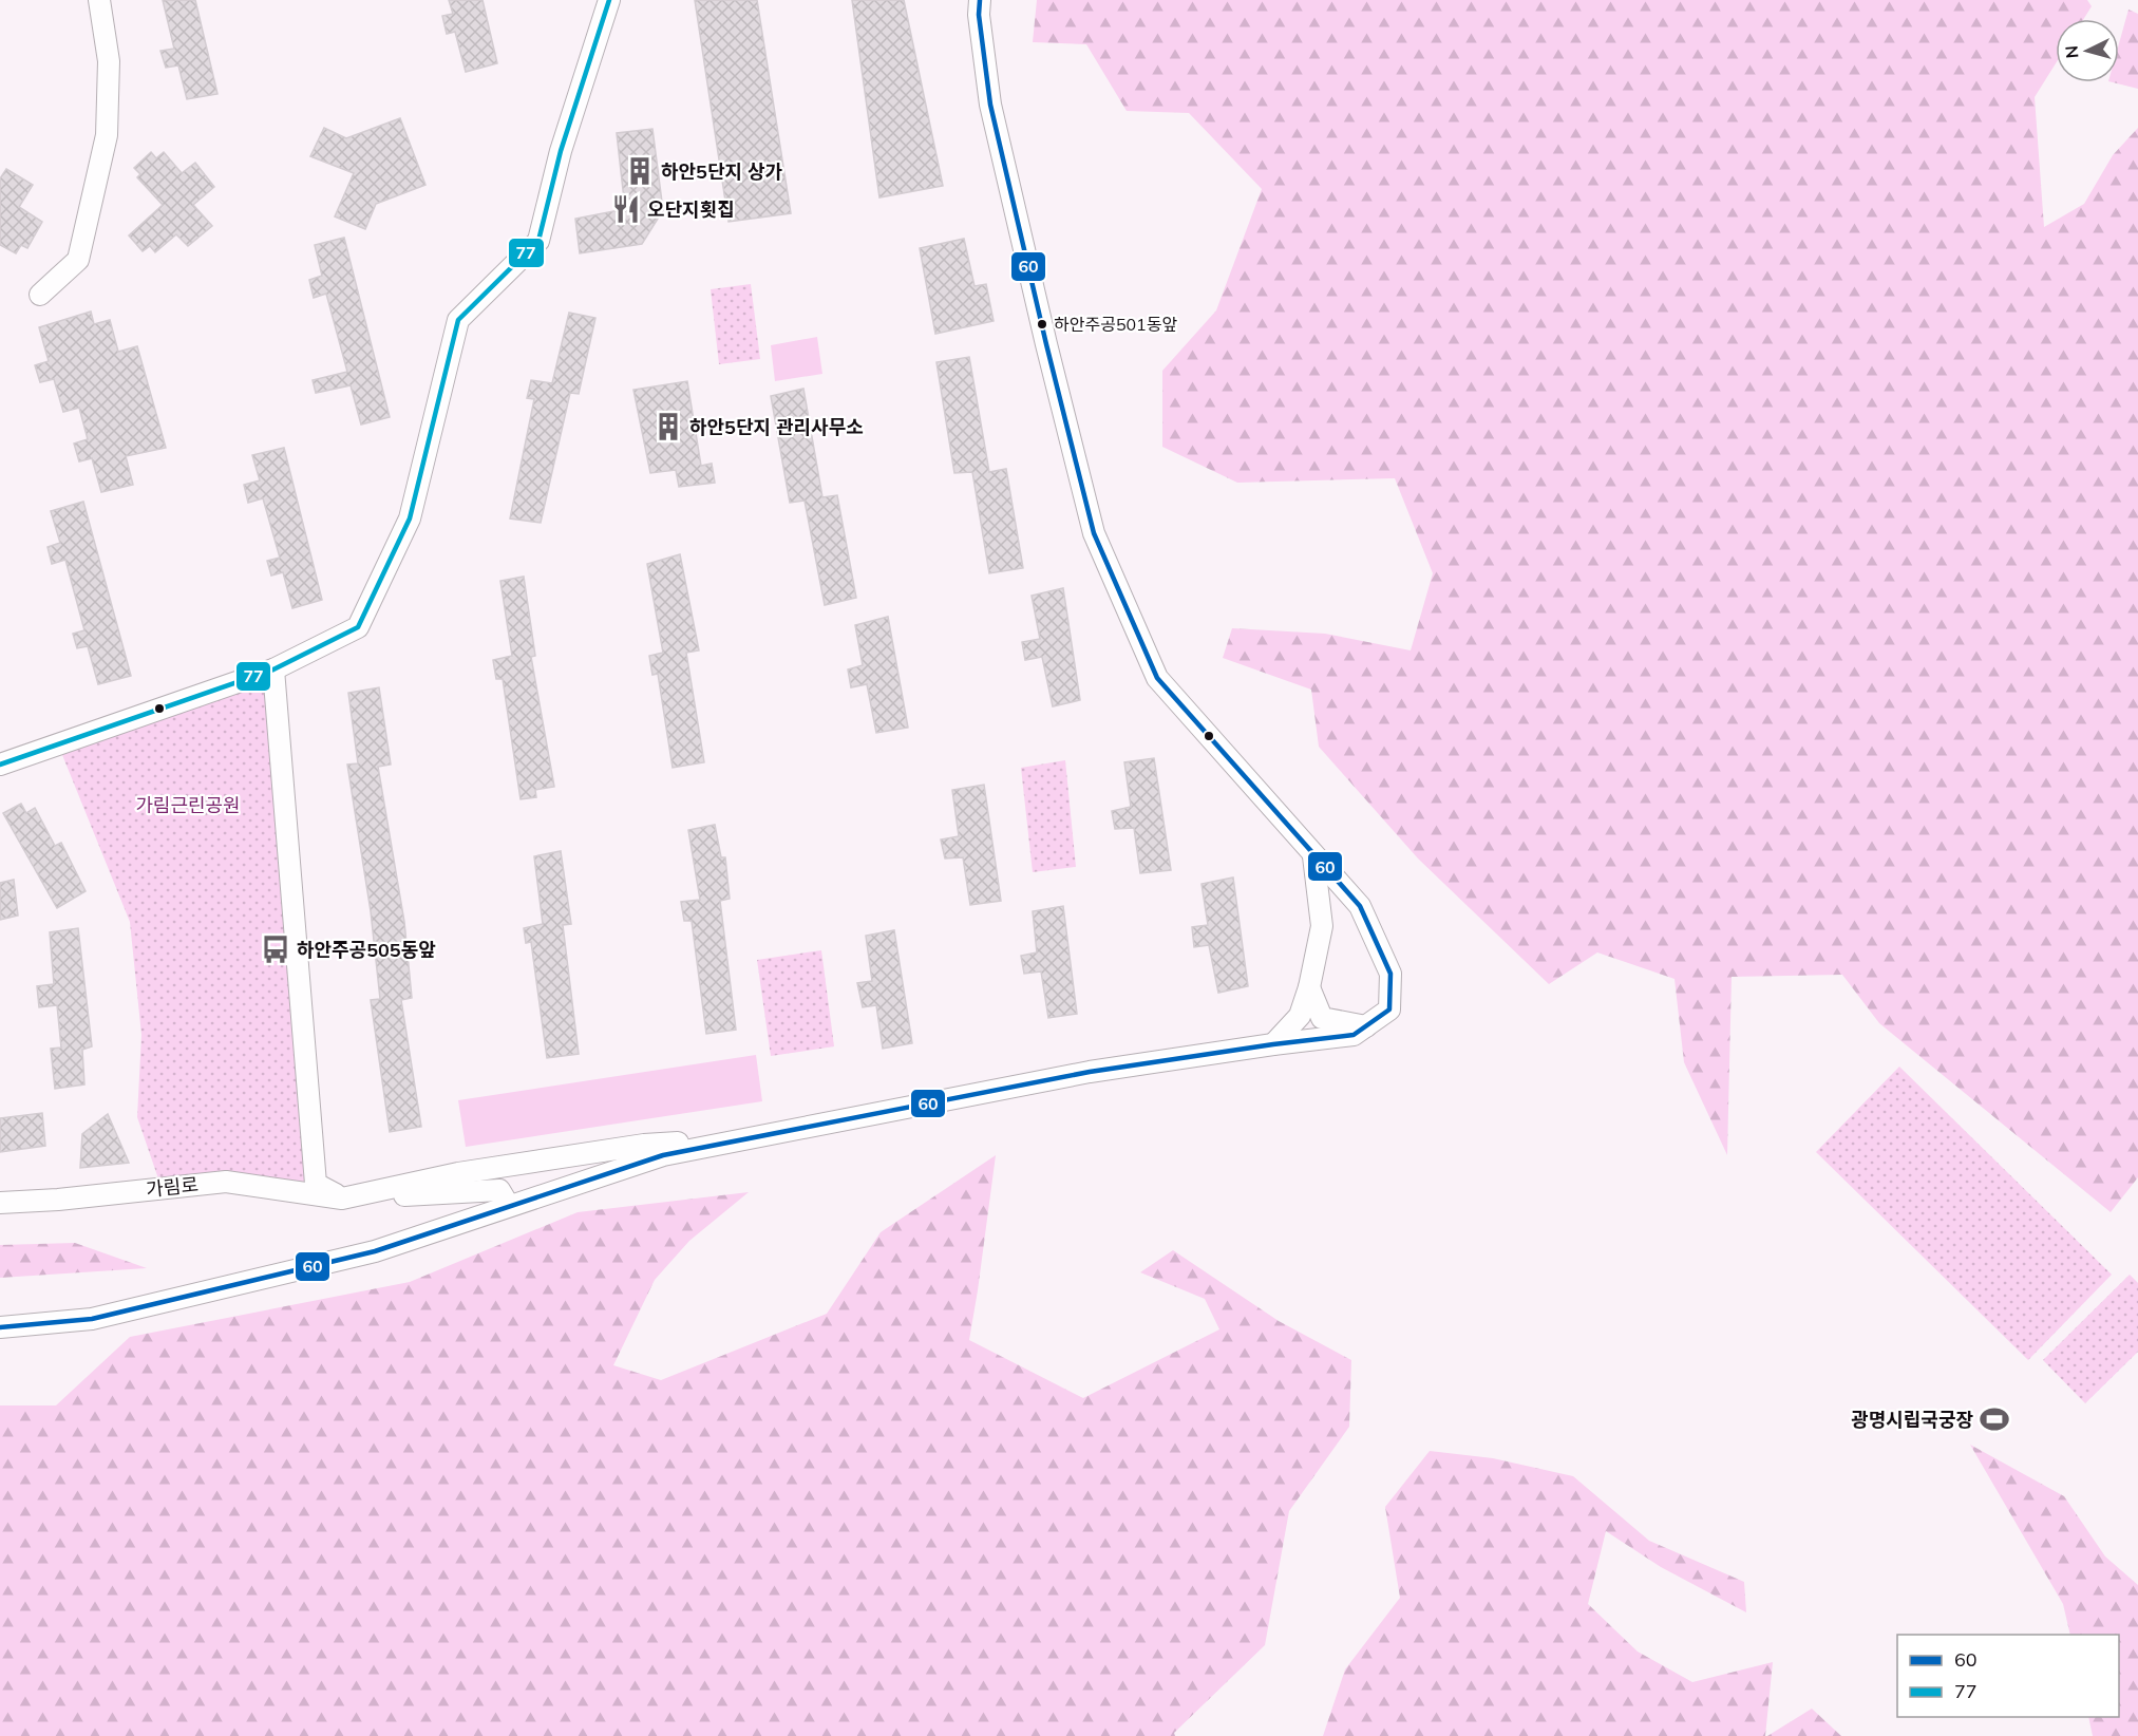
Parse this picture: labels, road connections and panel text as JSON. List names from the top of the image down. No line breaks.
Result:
{"streets":{"street":["가림로"]},"parks":["가림근린공원"],"places":{"building":["하안5단지 상가","하안5단지 관리사무소"],"restaurant":["오단지횟집"],"other":["하안주공501동앞"],"bus stop":["하안주공505동앞"],"sports":["광명시립국궁장"]},"lines":["transit line 60","transit line 77"],"legend":["60","77"],"north":"left"}
